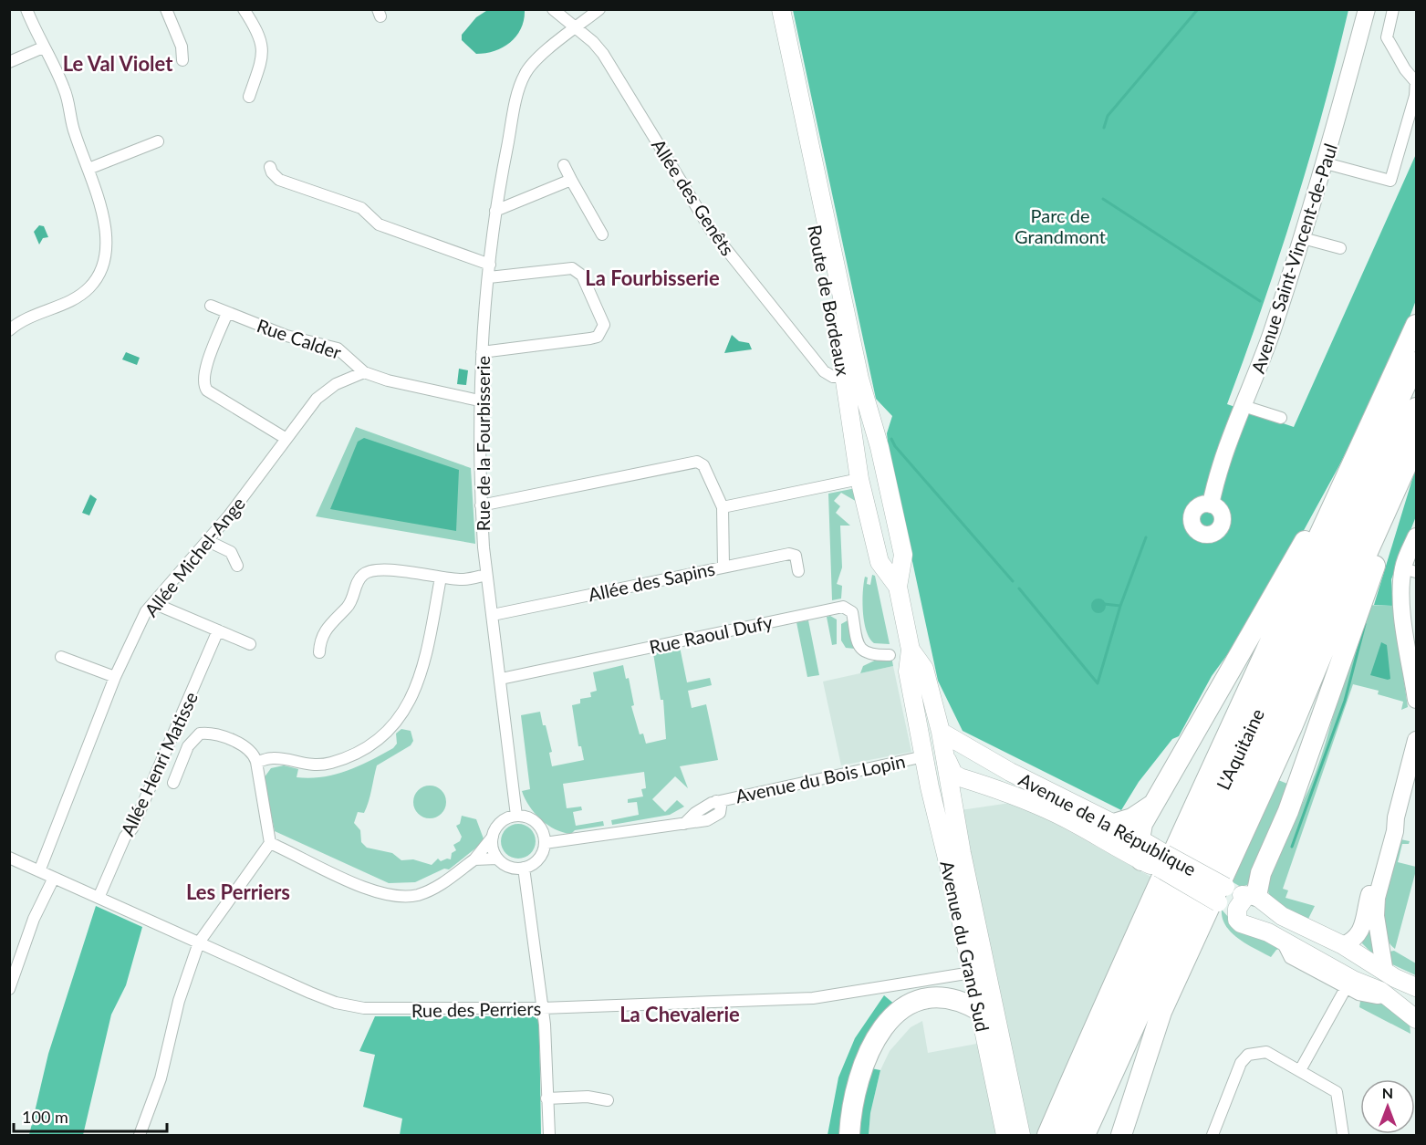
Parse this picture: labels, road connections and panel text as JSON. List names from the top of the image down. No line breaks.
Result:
{"streets":{"highway":["L'Aquitaine"],"main road":["Route de Bordeaux","Avenue de la République","Avenue du Grand Sud"],"street":["Allée des Genêts","Avenue Saint-Vincent-de-Paul","Rue Calder","Rue de la Fourbisserie","Allée Michel-Ange","Allée des Sapins","Rue Raoul Dufy","Allée Henri Matisse","Avenue du Bois Lopin","Rue des Perriers"]},"crossings":[["Allée des Genêts","Route de Bordeaux"],["Allée des Genêts","Rue de la Fourbisserie"],["Route de Bordeaux","Avenue du Grand Sud"],["Rue Calder","Rue de la Fourbisserie"],["Rue Calder","Allée Michel-Ange"],["Rue de la Fourbisserie","Allée des Sapins"],["Rue de la Fourbisserie","Rue Raoul Dufy"],["Rue de la Fourbisserie","Avenue du Bois Lopin"],["Allée Michel-Ange","Rue des Perriers"],["Allée Henri Matisse","Rue des Perriers"],["Avenue du Bois Lopin","Avenue du Grand Sud"],["Avenue de la République","Avenue du Grand Sud"],["Avenue du Grand Sud","Rue des Perriers"]],"districts":["Le Val Violet","La Fourbisserie","Les Perriers","La Chevalerie"],"parks":["Parc de Grandmont"],"scale_bar":"100 m","north":"top"}
